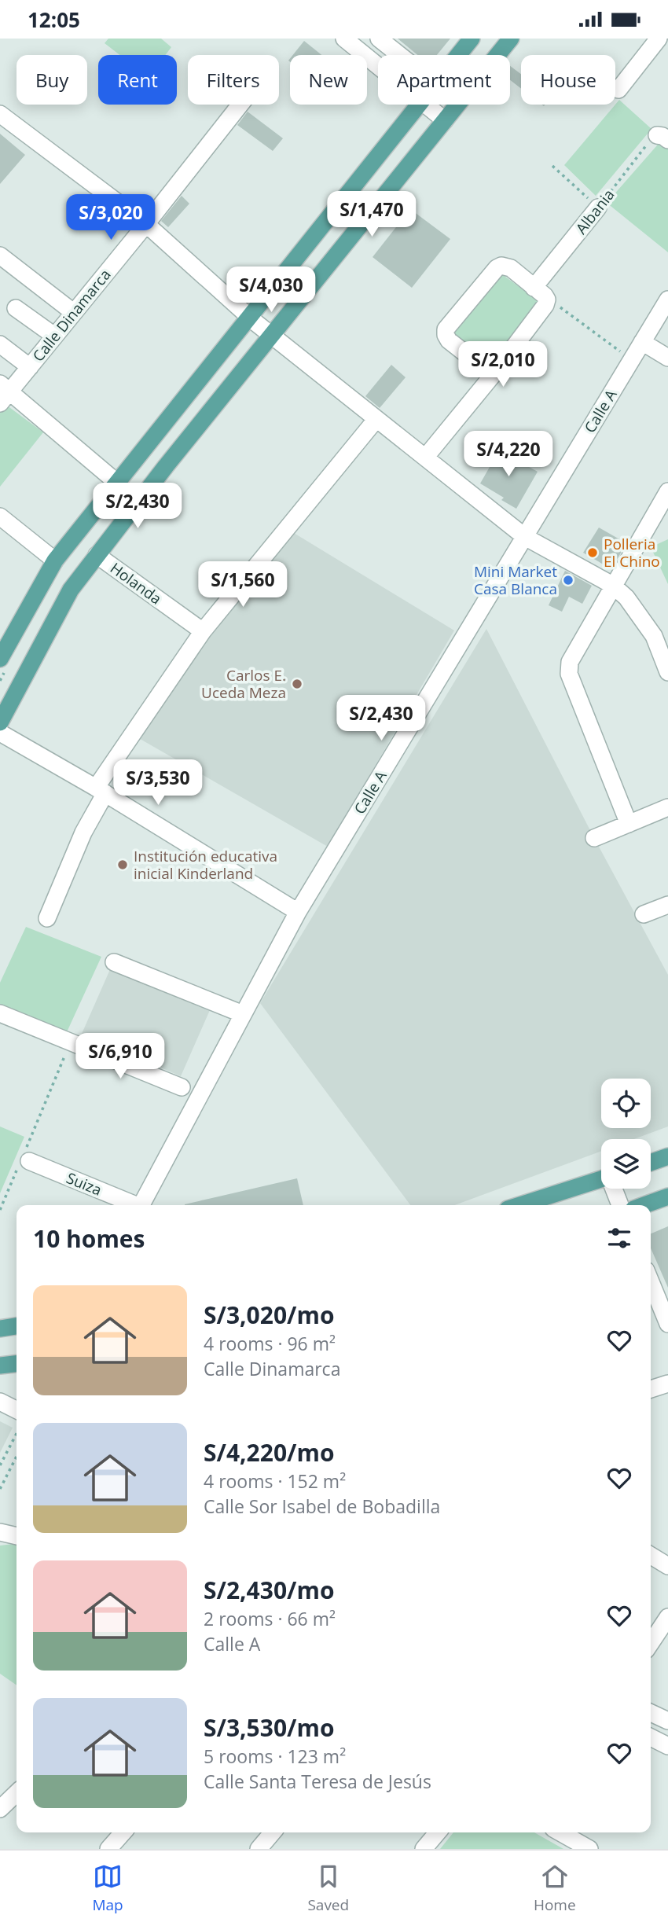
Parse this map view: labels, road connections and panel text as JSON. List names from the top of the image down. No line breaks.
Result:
{"streets":{"street":["Albania","Calle Dinamarca","Calle A","Holanda","Suiza"]},"places":["Polleria El Chino","Mini Market Casa Blanca","Carlos E. Uceda Meza","Institución educativa inicial Kinderland"],"page":{"status":"12:05","chip":["Buy","Rent","Filters","New","Apartment","House"],"price":["S/1,470","S/3,020","S/4,030","S/2,010","S/4,220","S/2,430","S/1,560","S/2,430","S/3,530","S/6,910"],"heading":"10 homes","list":[{"name":"S/3,020/mo","note":"4 rooms · 96 m² · Calle Dinamarca"},{"name":"S/4,220/mo","note":"4 rooms · 152 m² · Calle Sor Isabel de Bobadilla"},{"name":"S/2,430/mo","note":"2 rooms · 66 m² · Calle A"},{"name":"S/3,530/mo","note":"5 rooms · 123 m² · Calle Santa Teresa de Jesús"}],"tabs":["Map","Saved","Home"]}}
